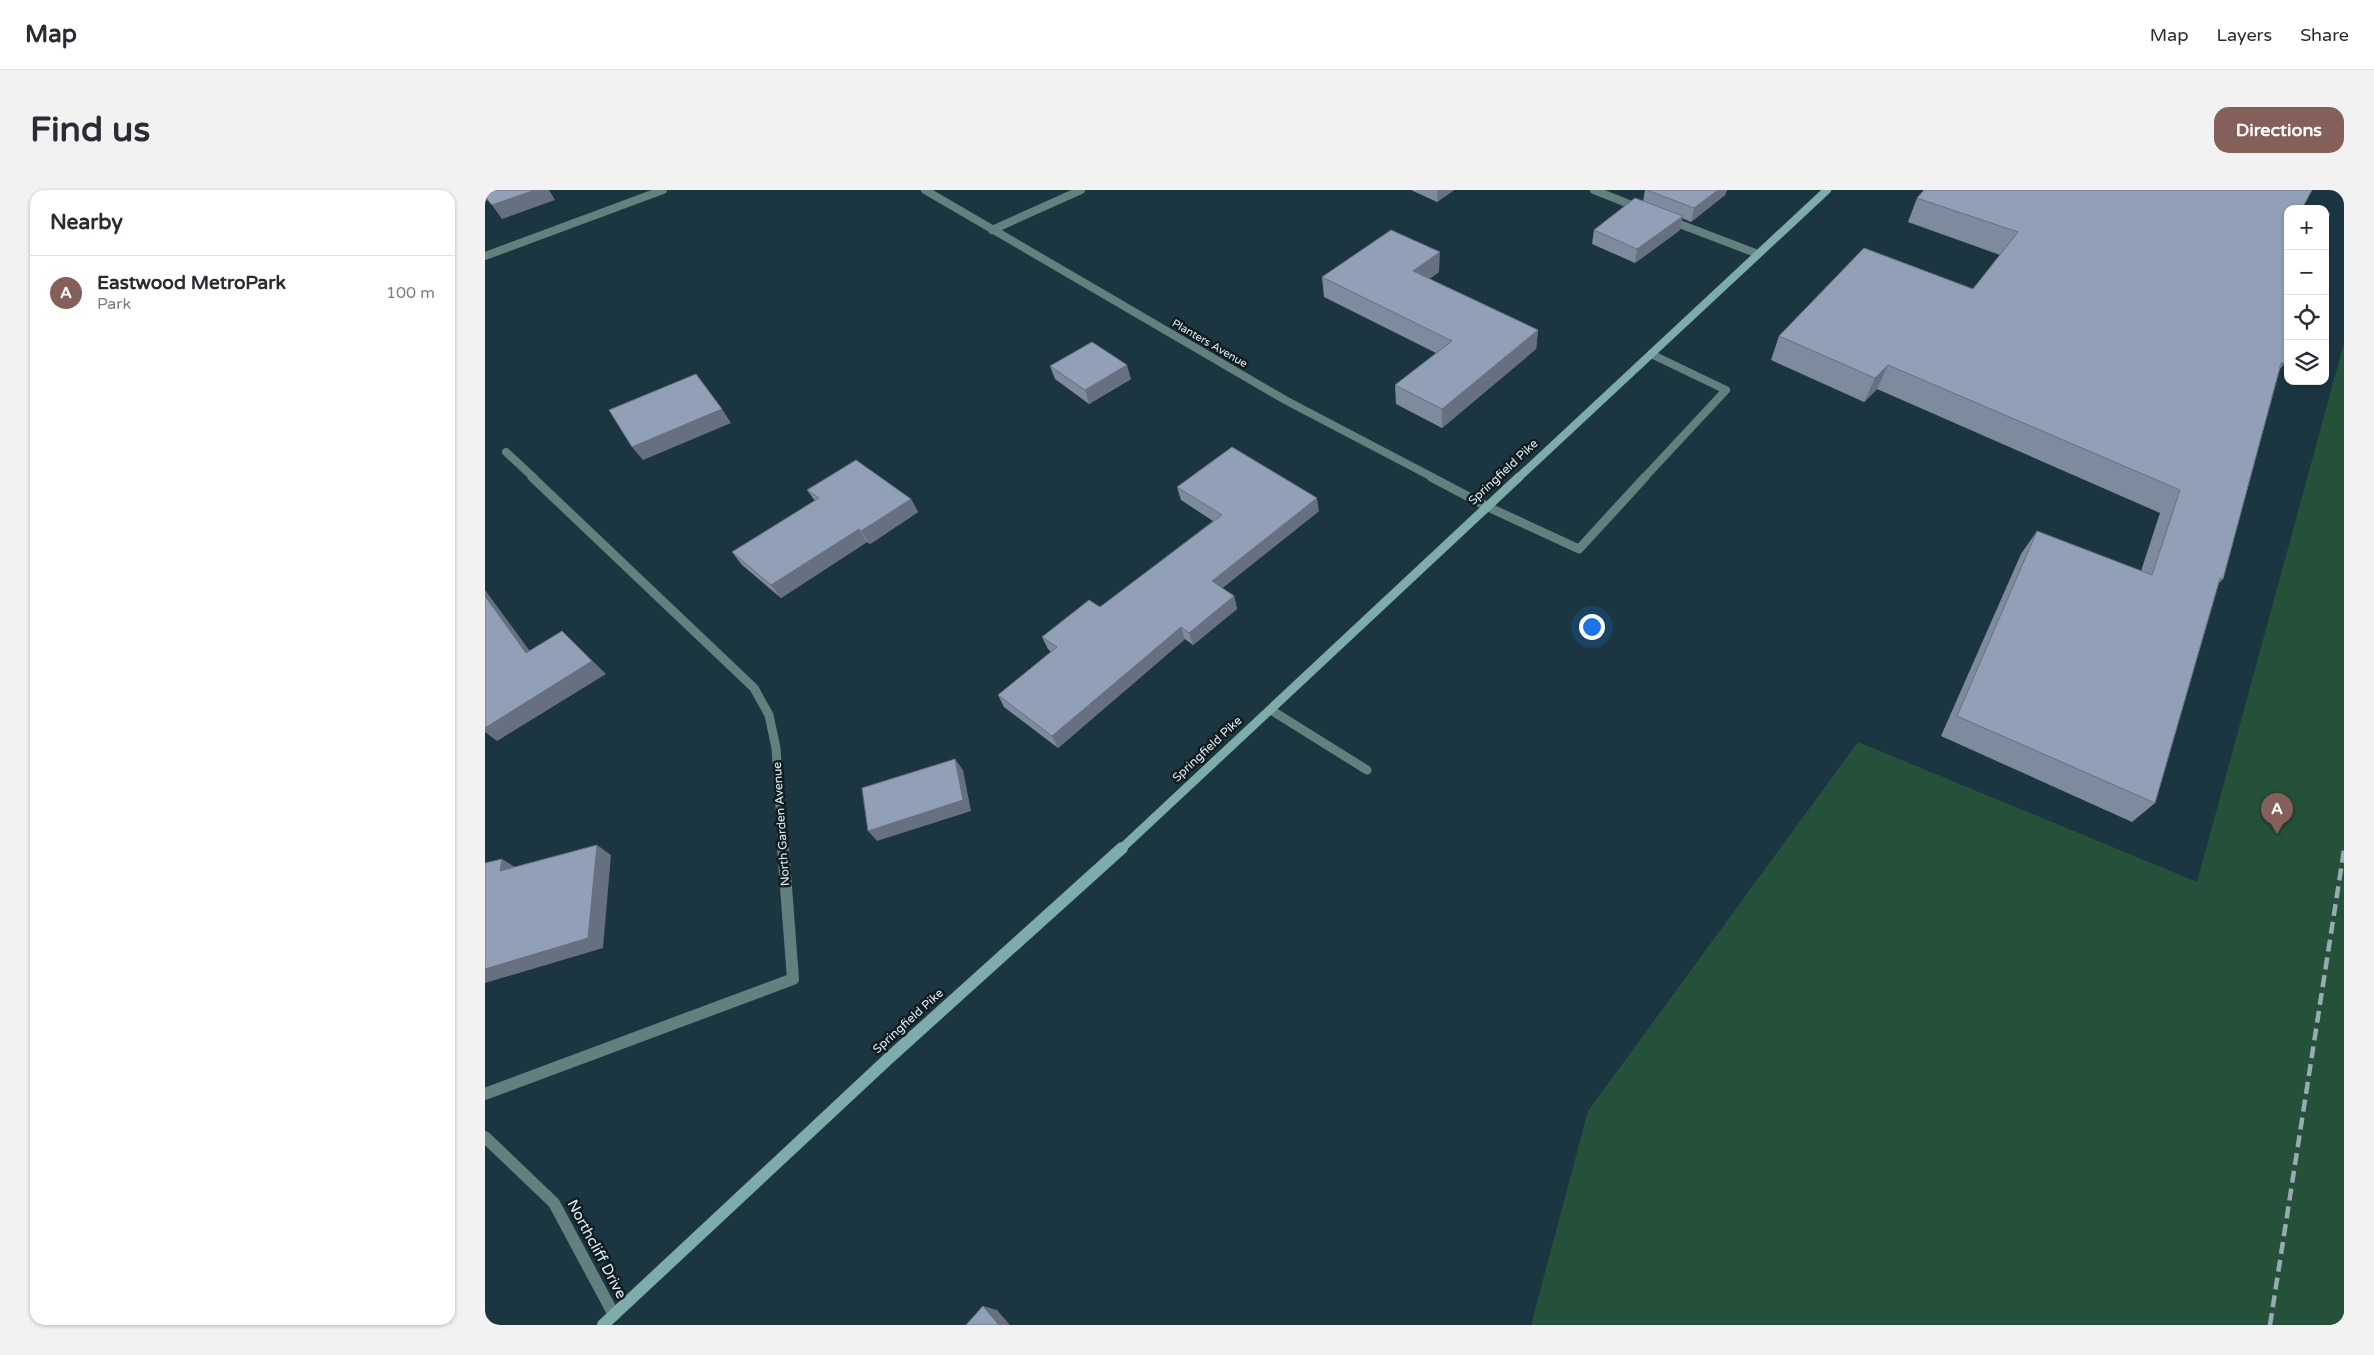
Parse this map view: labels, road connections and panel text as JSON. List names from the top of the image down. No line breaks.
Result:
{"streets":{"main road":["Springfield Pike"],"street":["Planters Avenue","North Garden Avenue","Northcliff Drive"]},"crossings":[["Planters Avenue","Springfield Pike"],["Springfield Pike","Northcliff Drive"]],"page":{"header":"Map","nav":["Map","Layers","Share"],"buttons":"Directions","title":"Find us","heading":"Nearby","map_buttons":["+","−"],"list":[{"mark":"A","name":"Eastwood MetroPark","note":"Park","value":"100 m"}],"pins":"A"}}
